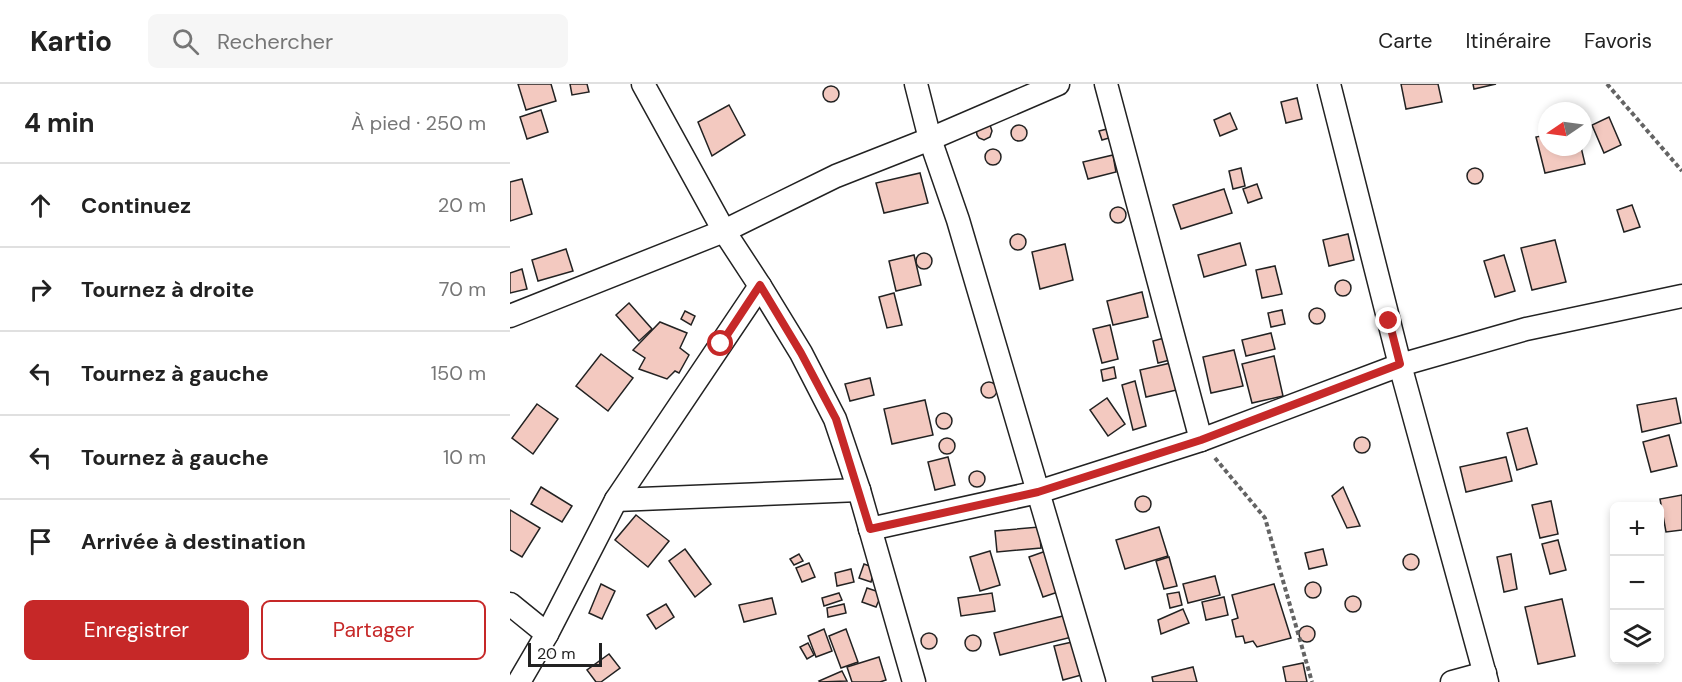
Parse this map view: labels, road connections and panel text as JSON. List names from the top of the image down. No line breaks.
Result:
{"scale_bar":"20 m","north":"left","page":{"header":"Kartio","search":"Rechercher","nav":["Carte","Itinéraire","Favoris"],"heading":["4 min","À pied · 250 m"],"list":[["Continuez","20 m"],["Tournez à droite","70 m"],["Tournez à gauche","150 m"],["Tournez à gauche","10 m"],"Arrivée à destination"],"map_buttons":["+","−"],"buttons":["Enregistrer","Partager"],"scale":"20 m"}}
